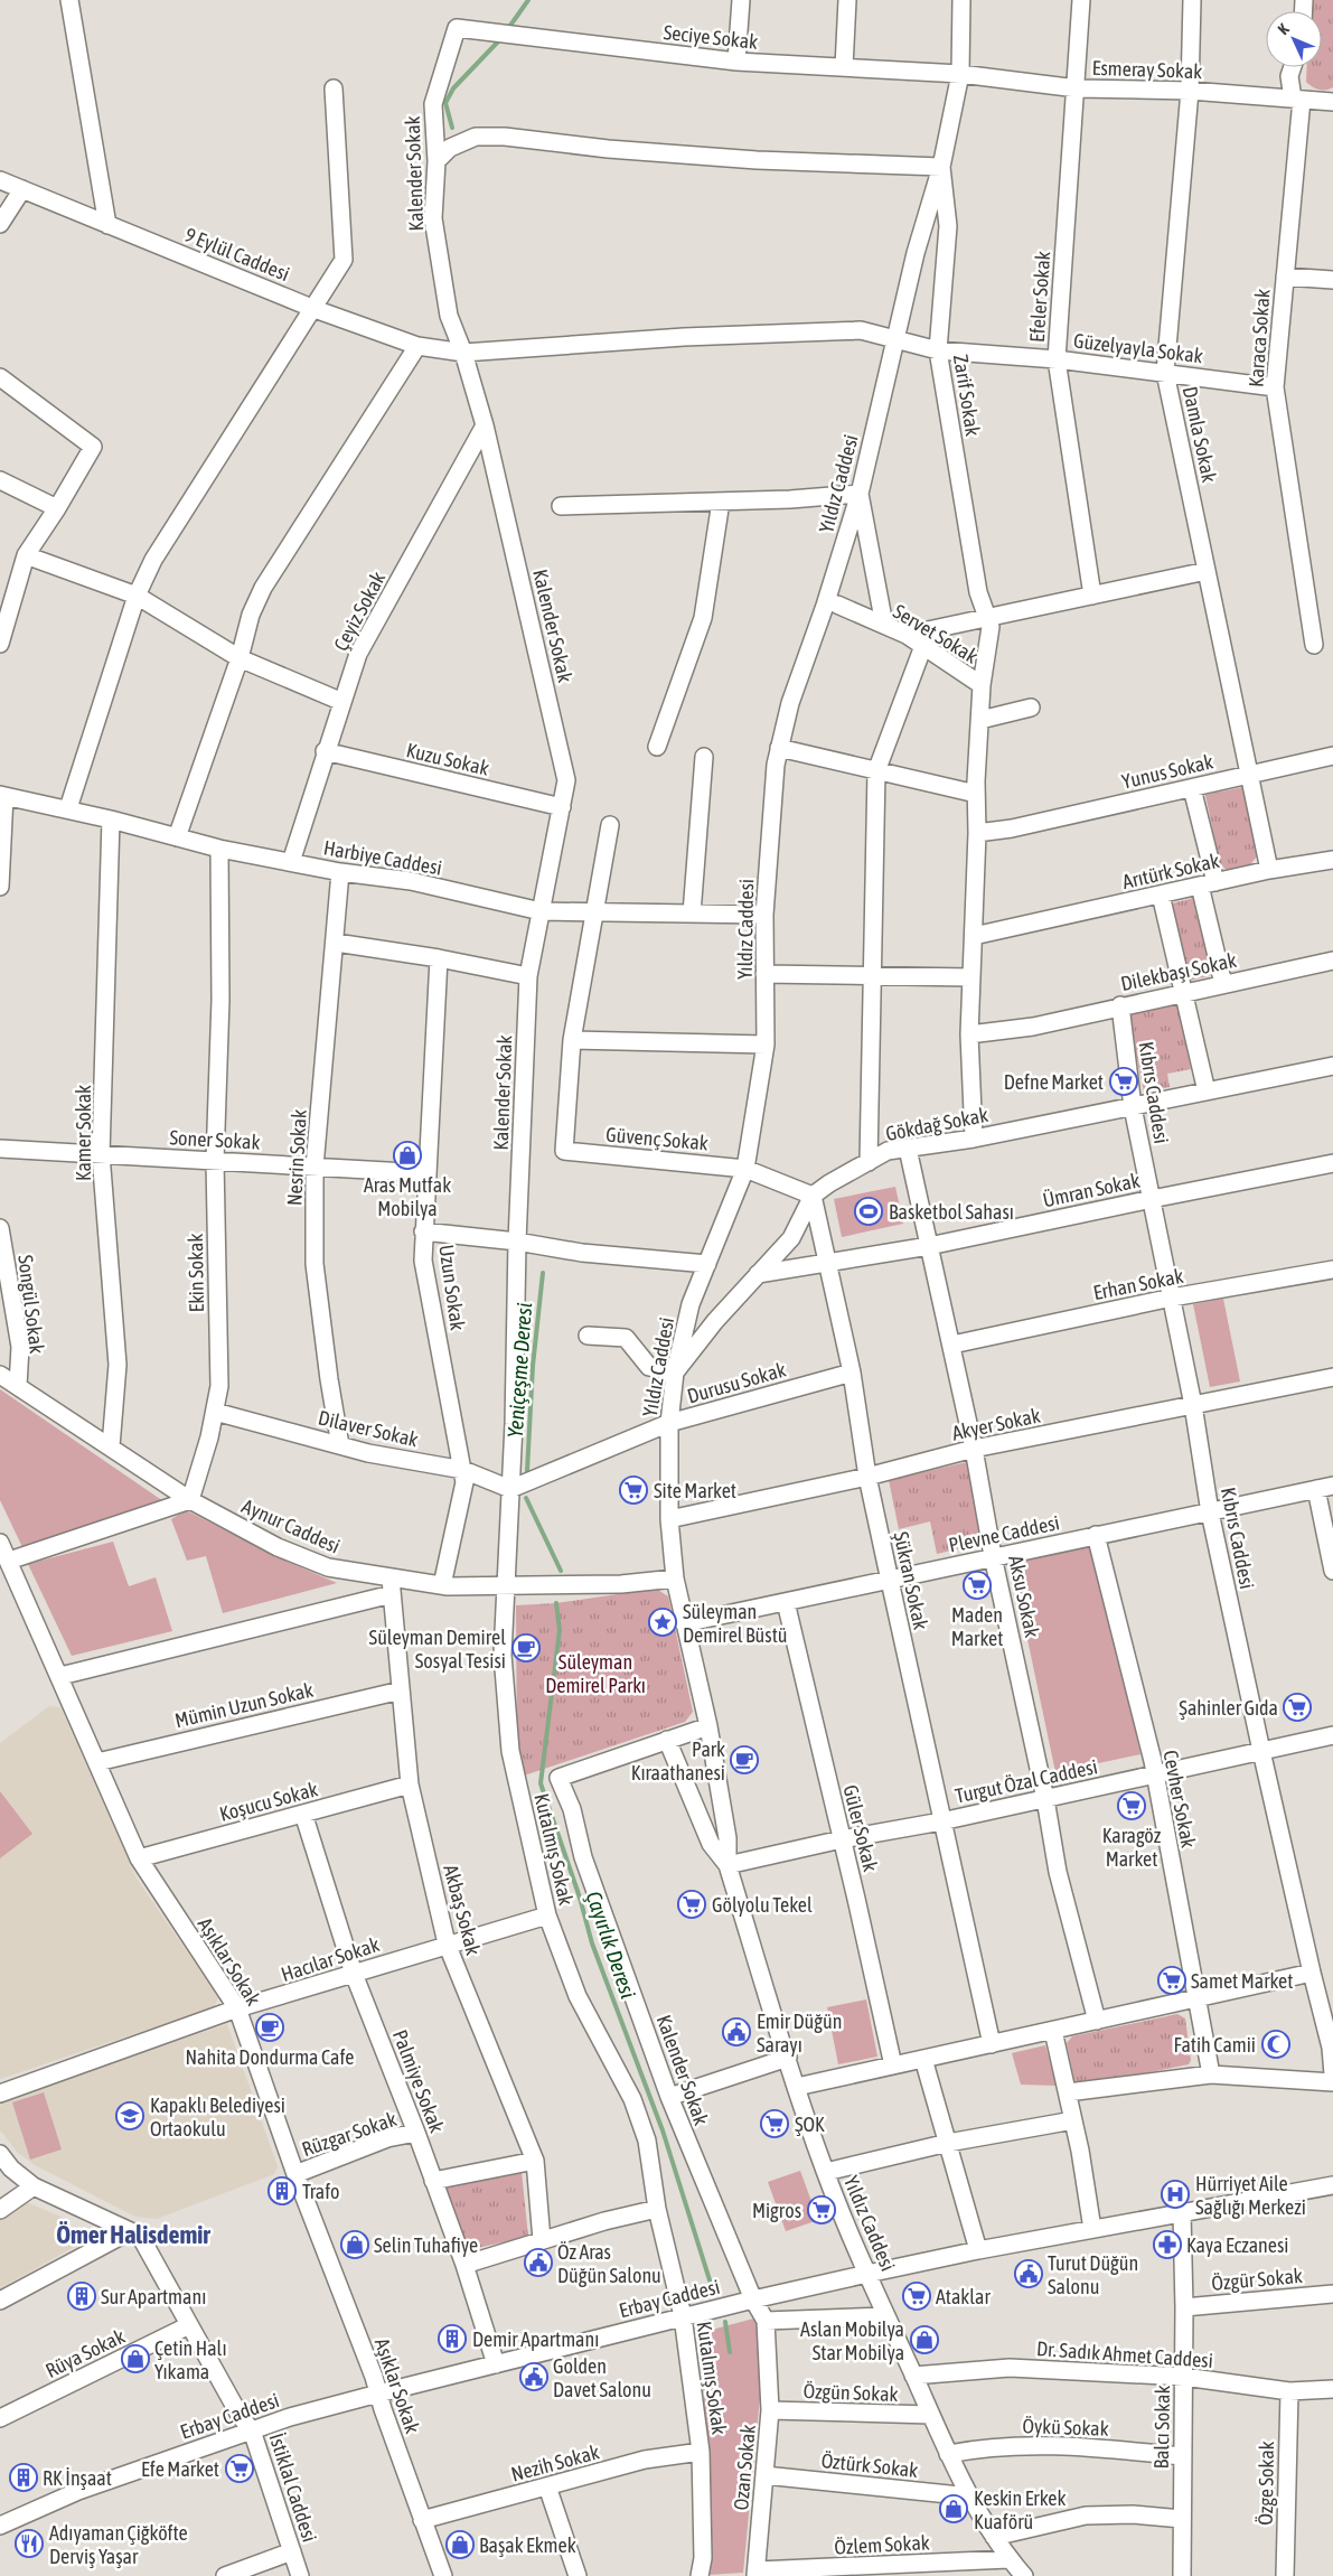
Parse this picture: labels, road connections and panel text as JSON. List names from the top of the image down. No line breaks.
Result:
{"streets":{"street":["Seciye Sokak","Esmeray Sokak","Kalender Sokak","9 Eylül Caddesi","Efeler Sokak","Karaca Sokak","Güzelyayla Sokak","Zarif Sokak","Damla Sokak","Yıldız Caddesi","Çeyiz Sokak","Servet Sokak","Kuzu Sokak","Yunus Sokak","Harbiye Caddesi","Arıtürk Sokak","Dilekbaşı Sokak","Kıbrıs Caddesi","Gökdağ Sokak","Kamer Sokak","Güvenç Sokak","Soner Sokak","Nesrin Sokak","Ümran Sokak","Ekin Sokak","Erhan Sokak","Uzun Sokak","Songül Sokak","Durusu Sokak","Akyer Sokak","Dilaver Sokak","Aynur Caddesi","Plevne Caddesi","Şükran Sokak","Aksu Sokak","Mümin Uzun Sokak","Turgut Özal Caddesi","Cevher Sokak","Koşucu Sokak","Güler Sokak","Kutalmış Sokak","Akbaş Sokak","Hacılar Sokak","Aşıklar Sokak","Palmiye Sokak","Rüzgar Sokak","Özgür Sokak","Erbay Caddesi","Rüya Sokak","Dr. Sadık Ahmet Caddesi","Özgün Sokak","Öykü Sokak","Balcı Sokak","Nezih Sokak","Öztürk Sokak","Ozan Sokak","Özge Sokak","İstiklal Caddesi","Özlem Sokak"]},"crossings":[["Seciye Sokak","Esmeray Sokak"],["Seciye Sokak","Kalender Sokak"],["Seciye Sokak","Yıldız Caddesi"],["Esmeray Sokak","Efeler Sokak"],["Esmeray Sokak","Karaca Sokak"],["Esmeray Sokak","Damla Sokak"],["Esmeray Sokak","Yıldız Caddesi"],["Kalender Sokak","9 Eylül Caddesi"],["Kalender Sokak","Yıldız Caddesi"],["Kalender Sokak","Çeyiz Sokak"],["Kalender Sokak","Kuzu Sokak"],["Kalender Sokak","Harbiye Caddesi"],["Kalender Sokak","Kutalmış Sokak"],["Kalender Sokak","Erbay Caddesi"],["Kalender Sokak","Ozan Sokak"],["9 Eylül Caddesi","Güzelyayla Sokak"],["9 Eylül Caddesi","Yıldız Caddesi"],["Efeler Sokak","Güzelyayla Sokak"],["Karaca Sokak","Güzelyayla Sokak"],["Güzelyayla Sokak","Zarif Sokak"],["Güzelyayla Sokak","Damla Sokak"],["Güzelyayla Sokak","Yıldız Caddesi"],["Zarif Sokak","Yıldız Caddesi"],["Damla Sokak","Yunus Sokak"],["Damla Sokak","Arıtürk Sokak"],["Yıldız Caddesi","Harbiye Caddesi"],["Yıldız Caddesi","Gökdağ Sokak"],["Yıldız Caddesi","Güvenç Sokak"],["Yıldız Caddesi","Durusu Sokak"],["Yıldız Caddesi","Akyer Sokak"],["Yıldız Caddesi","Aynur Caddesi"],["Yıldız Caddesi","Plevne Caddesi"],["Yıldız Caddesi","Turgut Özal Caddesi"],["Yıldız Caddesi","Erbay Caddesi"],["Yıldız Caddesi","Dr. Sadık Ahmet Caddesi"],["Yıldız Caddesi","Özgün Sokak"],["Yıldız Caddesi","Öykü Sokak"],["Yıldız Caddesi","Öztürk Sokak"],["Yıldız Caddesi","Özlem Sokak"],["Çeyiz Sokak","Kuzu Sokak"],["Çeyiz Sokak","Harbiye Caddesi"],["Harbiye Caddesi","Kamer Sokak"],["Harbiye Caddesi","Nesrin Sokak"],["Harbiye Caddesi","Ekin Sokak"],["Dilekbaşı Sokak","Kıbrıs Caddesi"],["Kıbrıs Caddesi","Gökdağ Sokak"],["Kıbrıs Caddesi","Ümran Sokak"],["Kıbrıs Caddesi","Erhan Sokak"],["Kıbrıs Caddesi","Akyer Sokak"],["Kıbrıs Caddesi","Plevne Caddesi"],["Kıbrıs Caddesi","Turgut Özal Caddesi"],["Gökdağ Sokak","Ümran Sokak"],["Gökdağ Sokak","Şükran Sokak"],["Gökdağ Sokak","Aksu Sokak"],["Kamer Sokak","Soner Sokak"],["Kamer Sokak","Aynur Caddesi"],["Soner Sokak","Nesrin Sokak"],["Soner Sokak","Ekin Sokak"],["Soner Sokak","Uzun Sokak"],["Nesrin Sokak","Dilaver Sokak"],["Ümran Sokak","Şükran Sokak"],["Ümran Sokak","Aksu Sokak"],["Ekin Sokak","Dilaver Sokak"],["Ekin Sokak","Aynur Caddesi"],["Erhan Sokak","Aksu Sokak"],["Uzun Sokak","Dilaver Sokak"],["Uzun Sokak","Aynur Caddesi"],["Songül Sokak","Aynur Caddesi"],["Durusu Sokak","Dilaver Sokak"],["Durusu Sokak","Şükran Sokak"],["Durusu Sokak","Kutalmış Sokak"],["Akyer Sokak","Şükran Sokak"],["Akyer Sokak","Aksu Sokak"],["Dilaver Sokak","Kutalmış Sokak"],["Aynur Caddesi","Kutalmış Sokak"],["Aynur Caddesi","Akbaş Sokak"],["Plevne Caddesi","Şükran Sokak"],["Plevne Caddesi","Aksu Sokak"],["Plevne Caddesi","Cevher Sokak"],["Plevne Caddesi","Güler Sokak"],["Şükran Sokak","Turgut Özal Caddesi"],["Aksu Sokak","Turgut Özal Caddesi"],["Mümin Uzun Sokak","Akbaş Sokak"],["Mümin Uzun Sokak","Aşıklar Sokak"],["Turgut Özal Caddesi","Cevher Sokak"],["Turgut Özal Caddesi","Güler Sokak"],["Koşucu Sokak","Akbaş Sokak"],["Koşucu Sokak","Aşıklar Sokak"],["Koşucu Sokak","Palmiye Sokak"],["Kutalmış Sokak","Hacılar Sokak"],["Kutalmış Sokak","Erbay Caddesi"],["Kutalmış Sokak","Nezih Sokak"],["Akbaş Sokak","Hacılar Sokak"],["Hacılar Sokak","Aşıklar Sokak"],["Hacılar Sokak","Palmiye Sokak"],["Aşıklar Sokak","Rüzgar Sokak"],["Aşıklar Sokak","Erbay Caddesi"],["Aşıklar Sokak","Nezih Sokak"],["Palmiye Sokak","Rüzgar Sokak"],["Palmiye Sokak","Erbay Caddesi"],["Özgür Sokak","Balcı Sokak"],["Erbay Caddesi","Balcı Sokak"],["Erbay Caddesi","Ozan Sokak"],["Erbay Caddesi","İstiklal Caddesi"],["Rüya Sokak","İstiklal Caddesi"],["Dr. Sadık Ahmet Caddesi","Balcı Sokak"],["Dr. Sadık Ahmet Caddesi","Özge Sokak"],["Özgün Sokak","Ozan Sokak"],["Öykü Sokak","Balcı Sokak"],["Öztürk Sokak","Ozan Sokak"],["Ozan Sokak","Özlem Sokak"]],"districts":["Ömer Halisdemir"],"water":["Yeniçeşme Deresi","Çayırlık Deresi"],"parks":["Süleyman Demirel Parkı"],"places":{"supermarket":["Defne Market","Site Market","Maden Market","Şahinler Gıda","Karagöz Market","Gölyolu Tekel","Samet Market","ŞOK","Migros","Ataklar","Efe Market"],"shop":["Aras Mutfak Mobilya","Selin Tuhafiye","Aslan Mobilya Star Mobilya","Çetin Halı Yıkama","Keskin Erkek Kuaförü","Başak Ekmek"],"sports":["Basketbol Sahası"],"place":["Süleyman Demirel Büstü"],"cafe":["Süleyman Demirel Sosyal Tesisi","Park Kıraathanesi","Nahita Dondurma Cafe"],"public building":["Emir Düğün Sarayı","Öz Aras Düğün Salonu","Turut Düğün Salonu","Golden Davet Salonu"],"mosque":["Fatih Camii"],"school or university":["Kapaklı Belediyesi Ortaokulu"],"building":["Trafo","Sur Apartmanı","Demir Apartmanı","RK İnşaat"],"hospital":["Hürriyet Aile Sağlığı Merkezi"],"pharmacy":["Kaya Eczanesi"],"restaurant":["Adıyaman Çiğköfte Derviş Yaşar"]},"north":"top left"}
